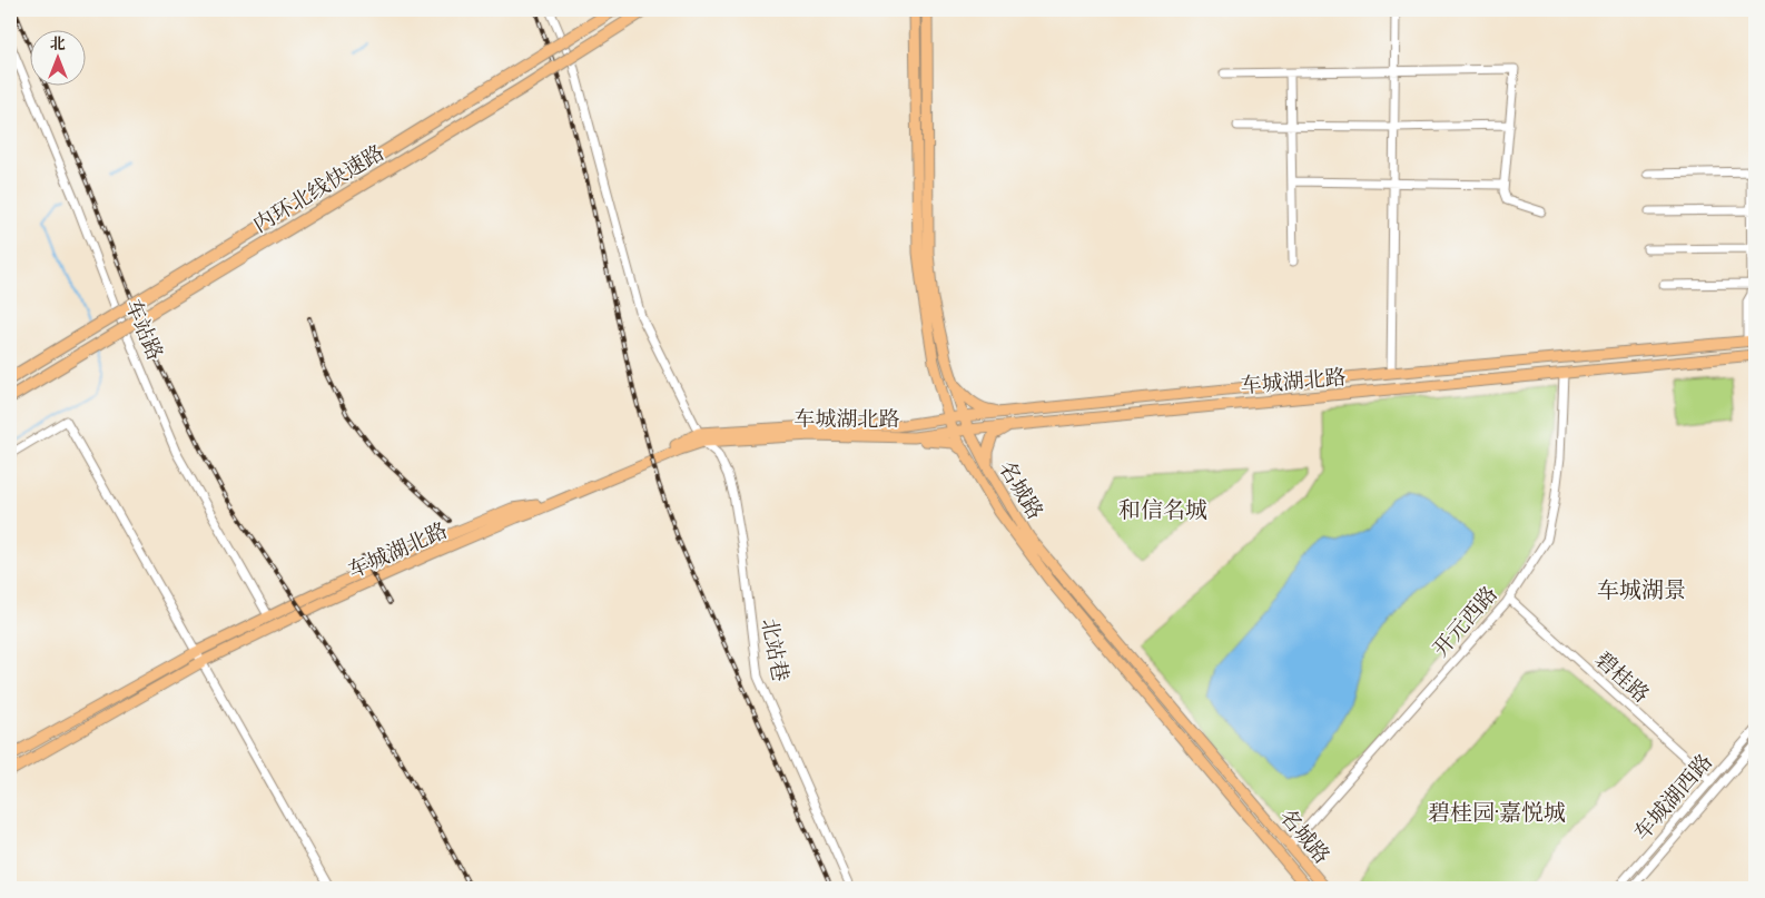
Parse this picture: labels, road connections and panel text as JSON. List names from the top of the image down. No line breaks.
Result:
{"streets":{"highway":["内环北线快速路"],"main road":["车城湖北路","名城路"],"street":["车站路","开元西路","北站巷","碧桂路","车城湖西路"]},"crossings":[["车站路","车城湖北路"],["车城湖北路","名城路"],["车城湖北路","开元西路"],["车城湖北路","北站巷"],["名城路","开元西路"],["开元西路","碧桂路"],["碧桂路","车城湖西路"]],"districts":["和信名城","车城湖景","碧桂园·嘉悦城"],"north":"top"}
